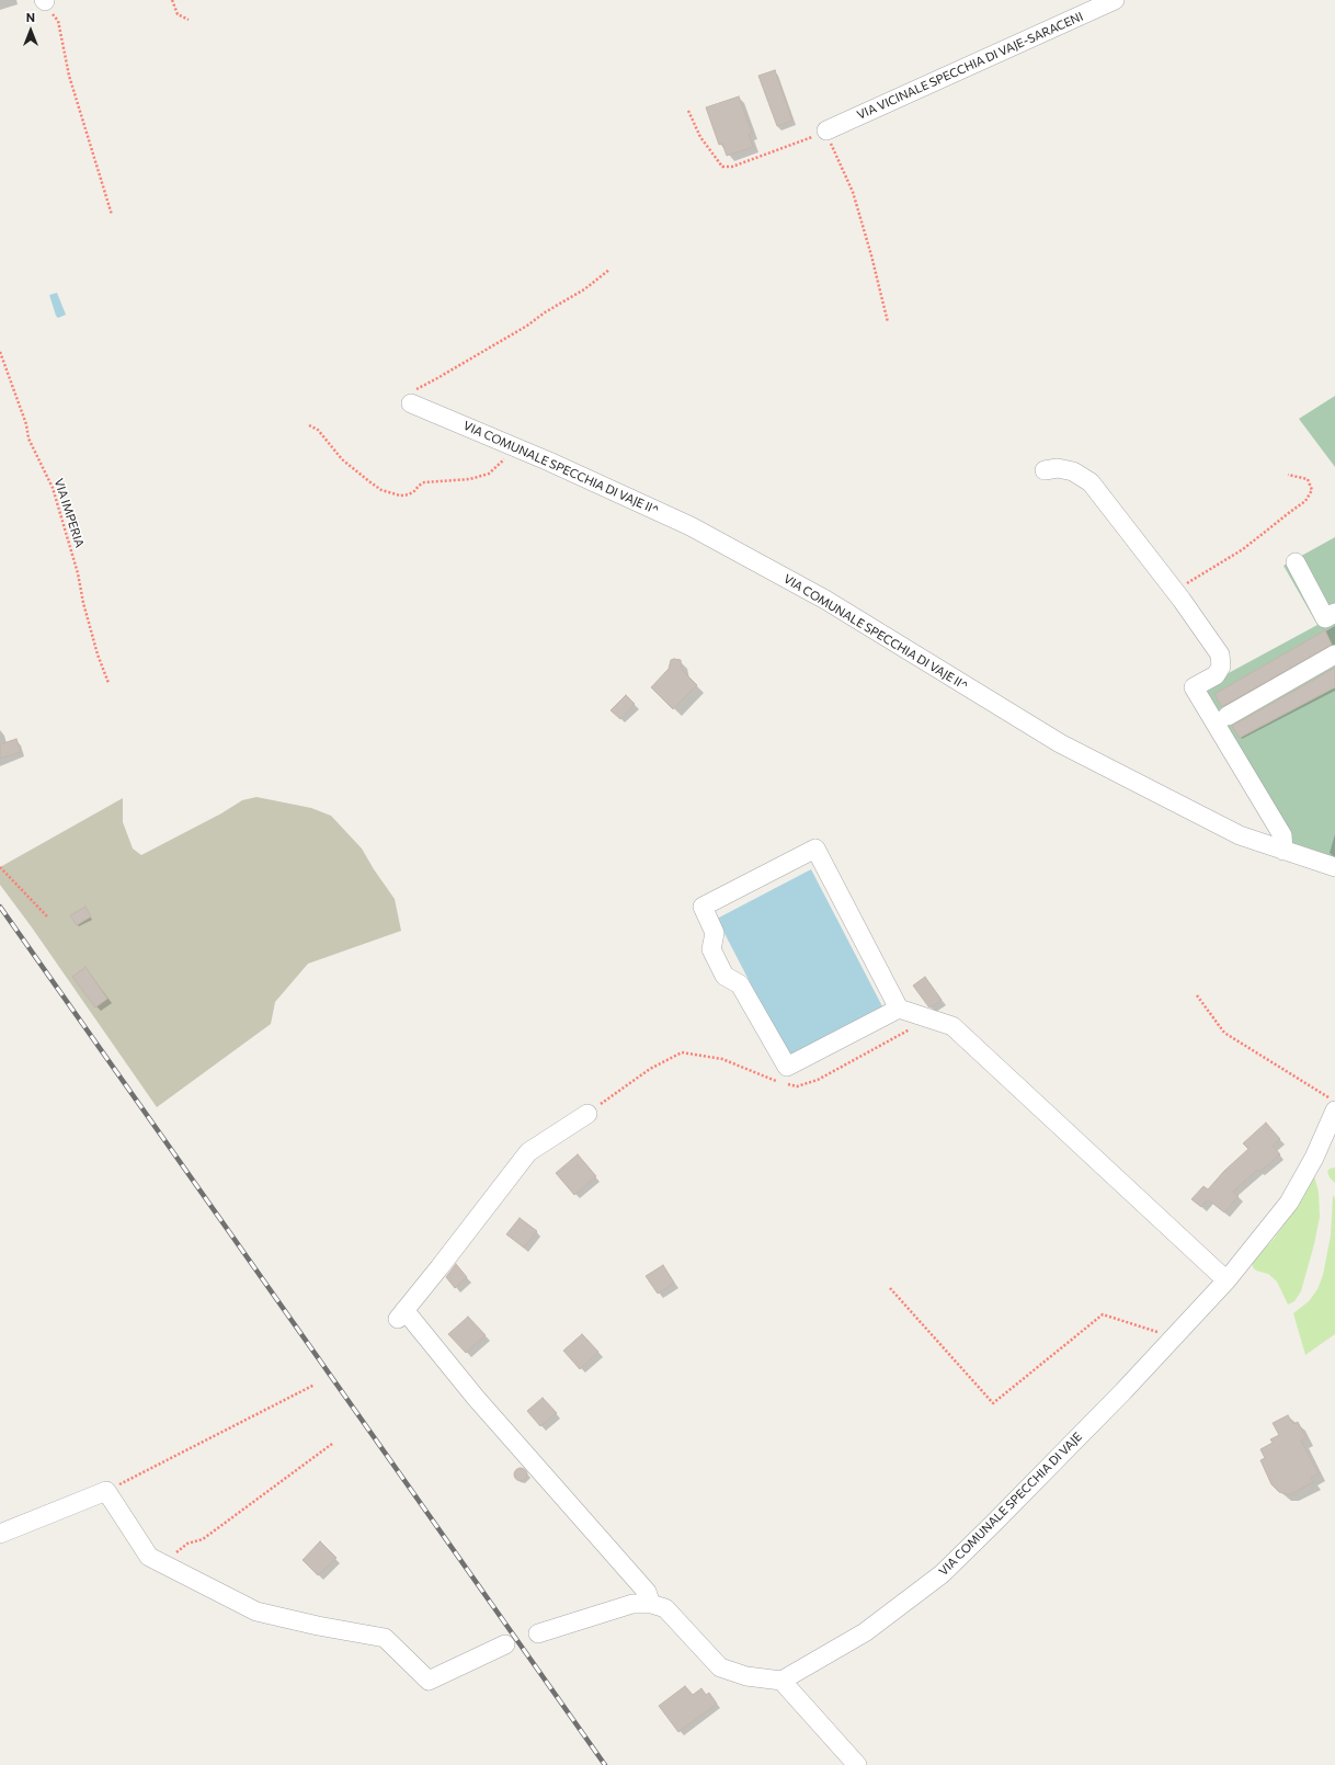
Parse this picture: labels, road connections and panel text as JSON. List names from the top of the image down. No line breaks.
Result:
{"streets":{"street":["VIA VICINALE SPECCHIA DI VAJE-SARACENI","VIA COMUNALE SPECCHIA DI VAJE II^","VIA COMUNALE SPECCHIA DI VAJE"],"path":["VIA IMPERIA"]},"north":"top"}
